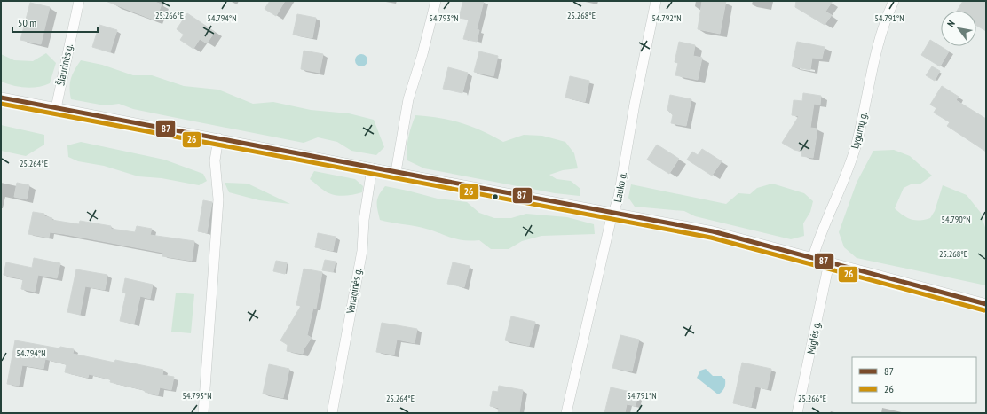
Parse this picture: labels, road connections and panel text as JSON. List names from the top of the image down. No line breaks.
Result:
{"streets":{"street":["Šiaurinės g.","Lygumų g.","Lauko g.","Vanaginės g.","Miglės g."]},"lines":["transit line 87","transit line 26"],"legend":["87","26"],"scale_bar":"50 m","north":"top left","coordinates":["25.266°E","25.268°E","54.794°N","54.793°N","54.792°N","54.791°N","25.264°E","54.790°N"]}
